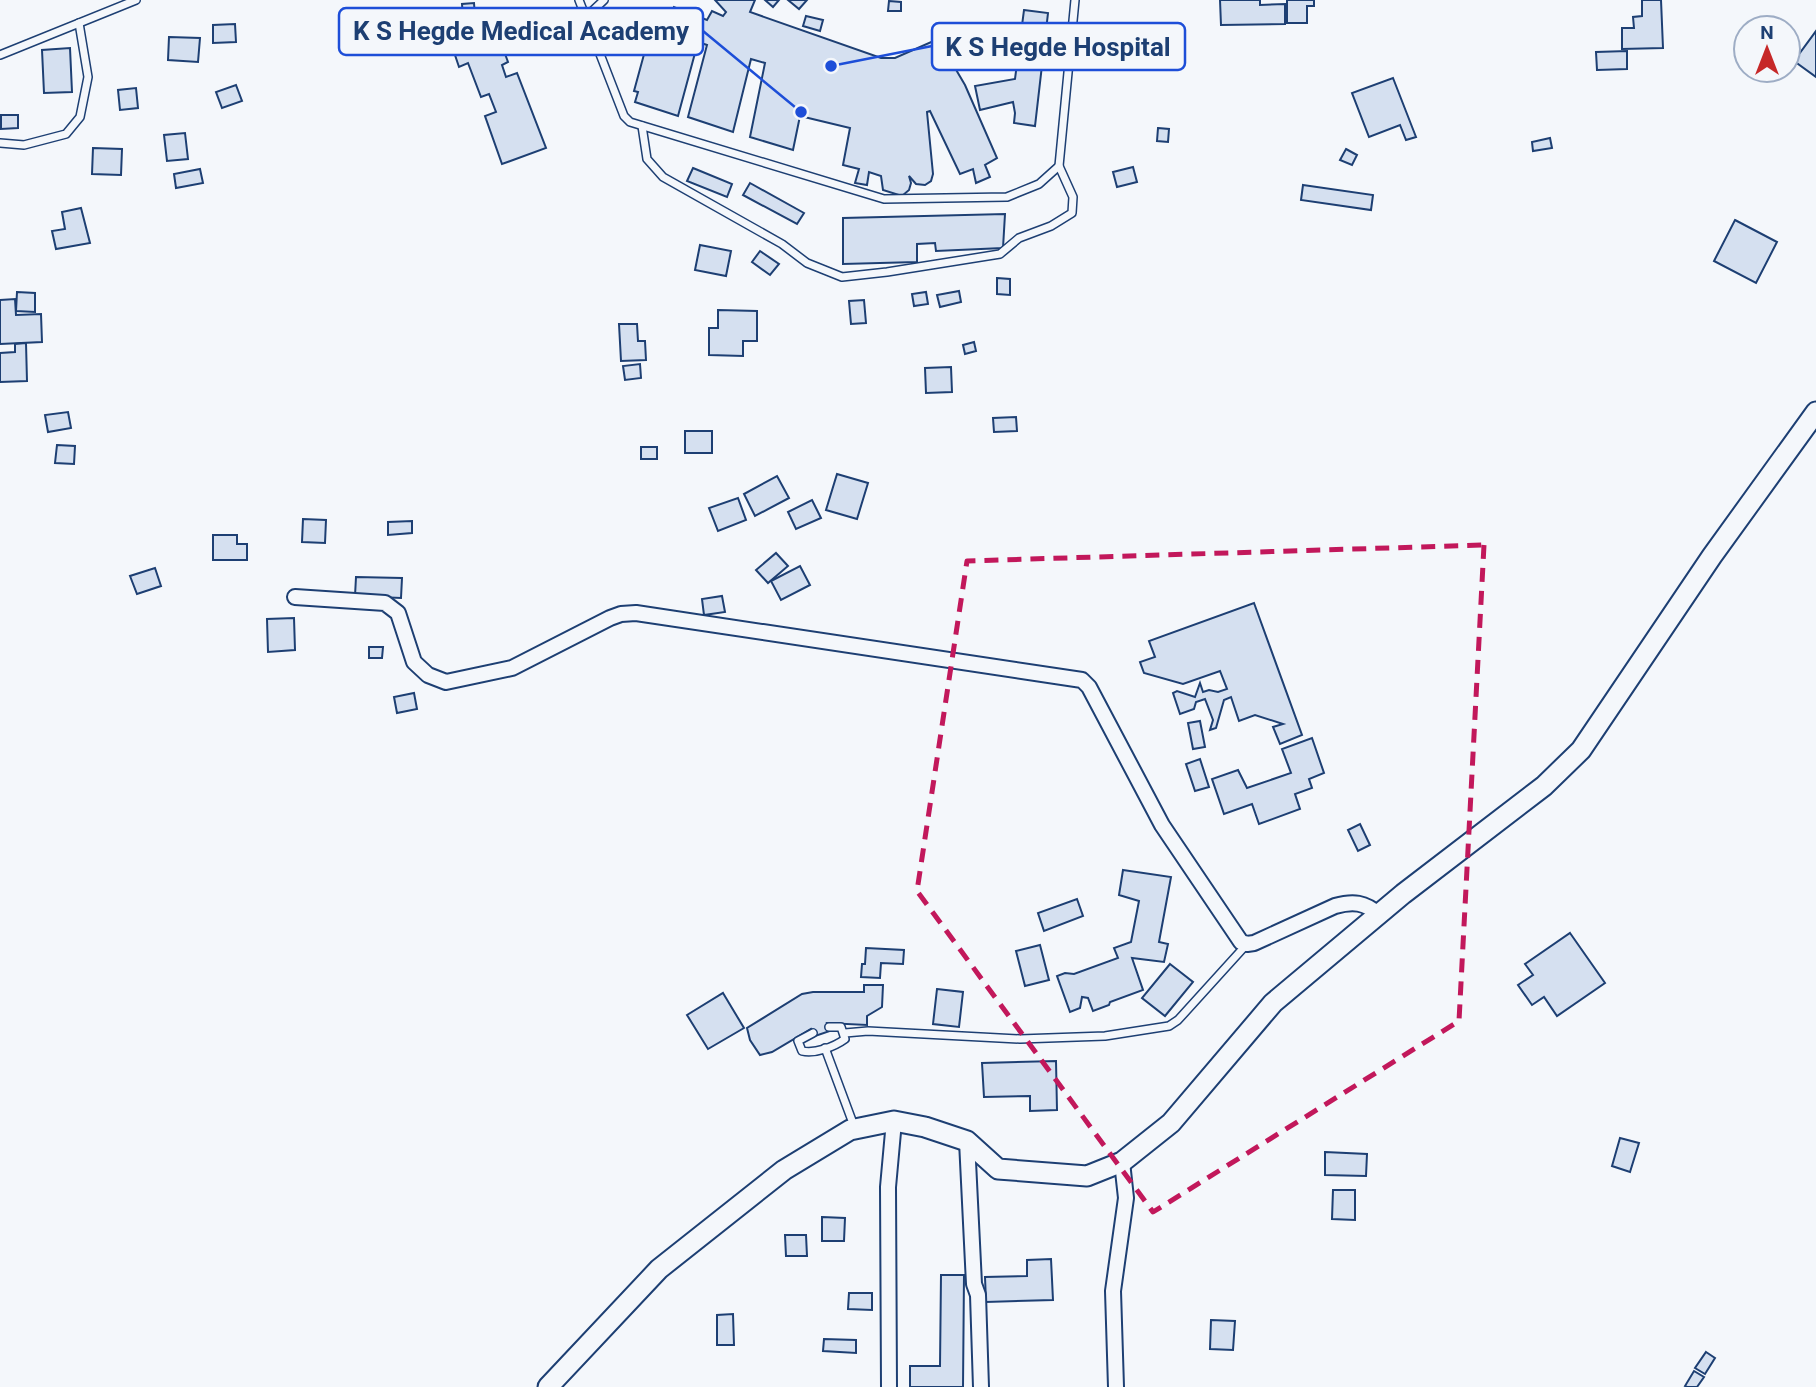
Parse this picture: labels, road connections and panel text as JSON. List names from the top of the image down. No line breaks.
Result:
{"places":["K S Hegde Hospital","K S Hegde Medical Academy"],"north":"top"}
